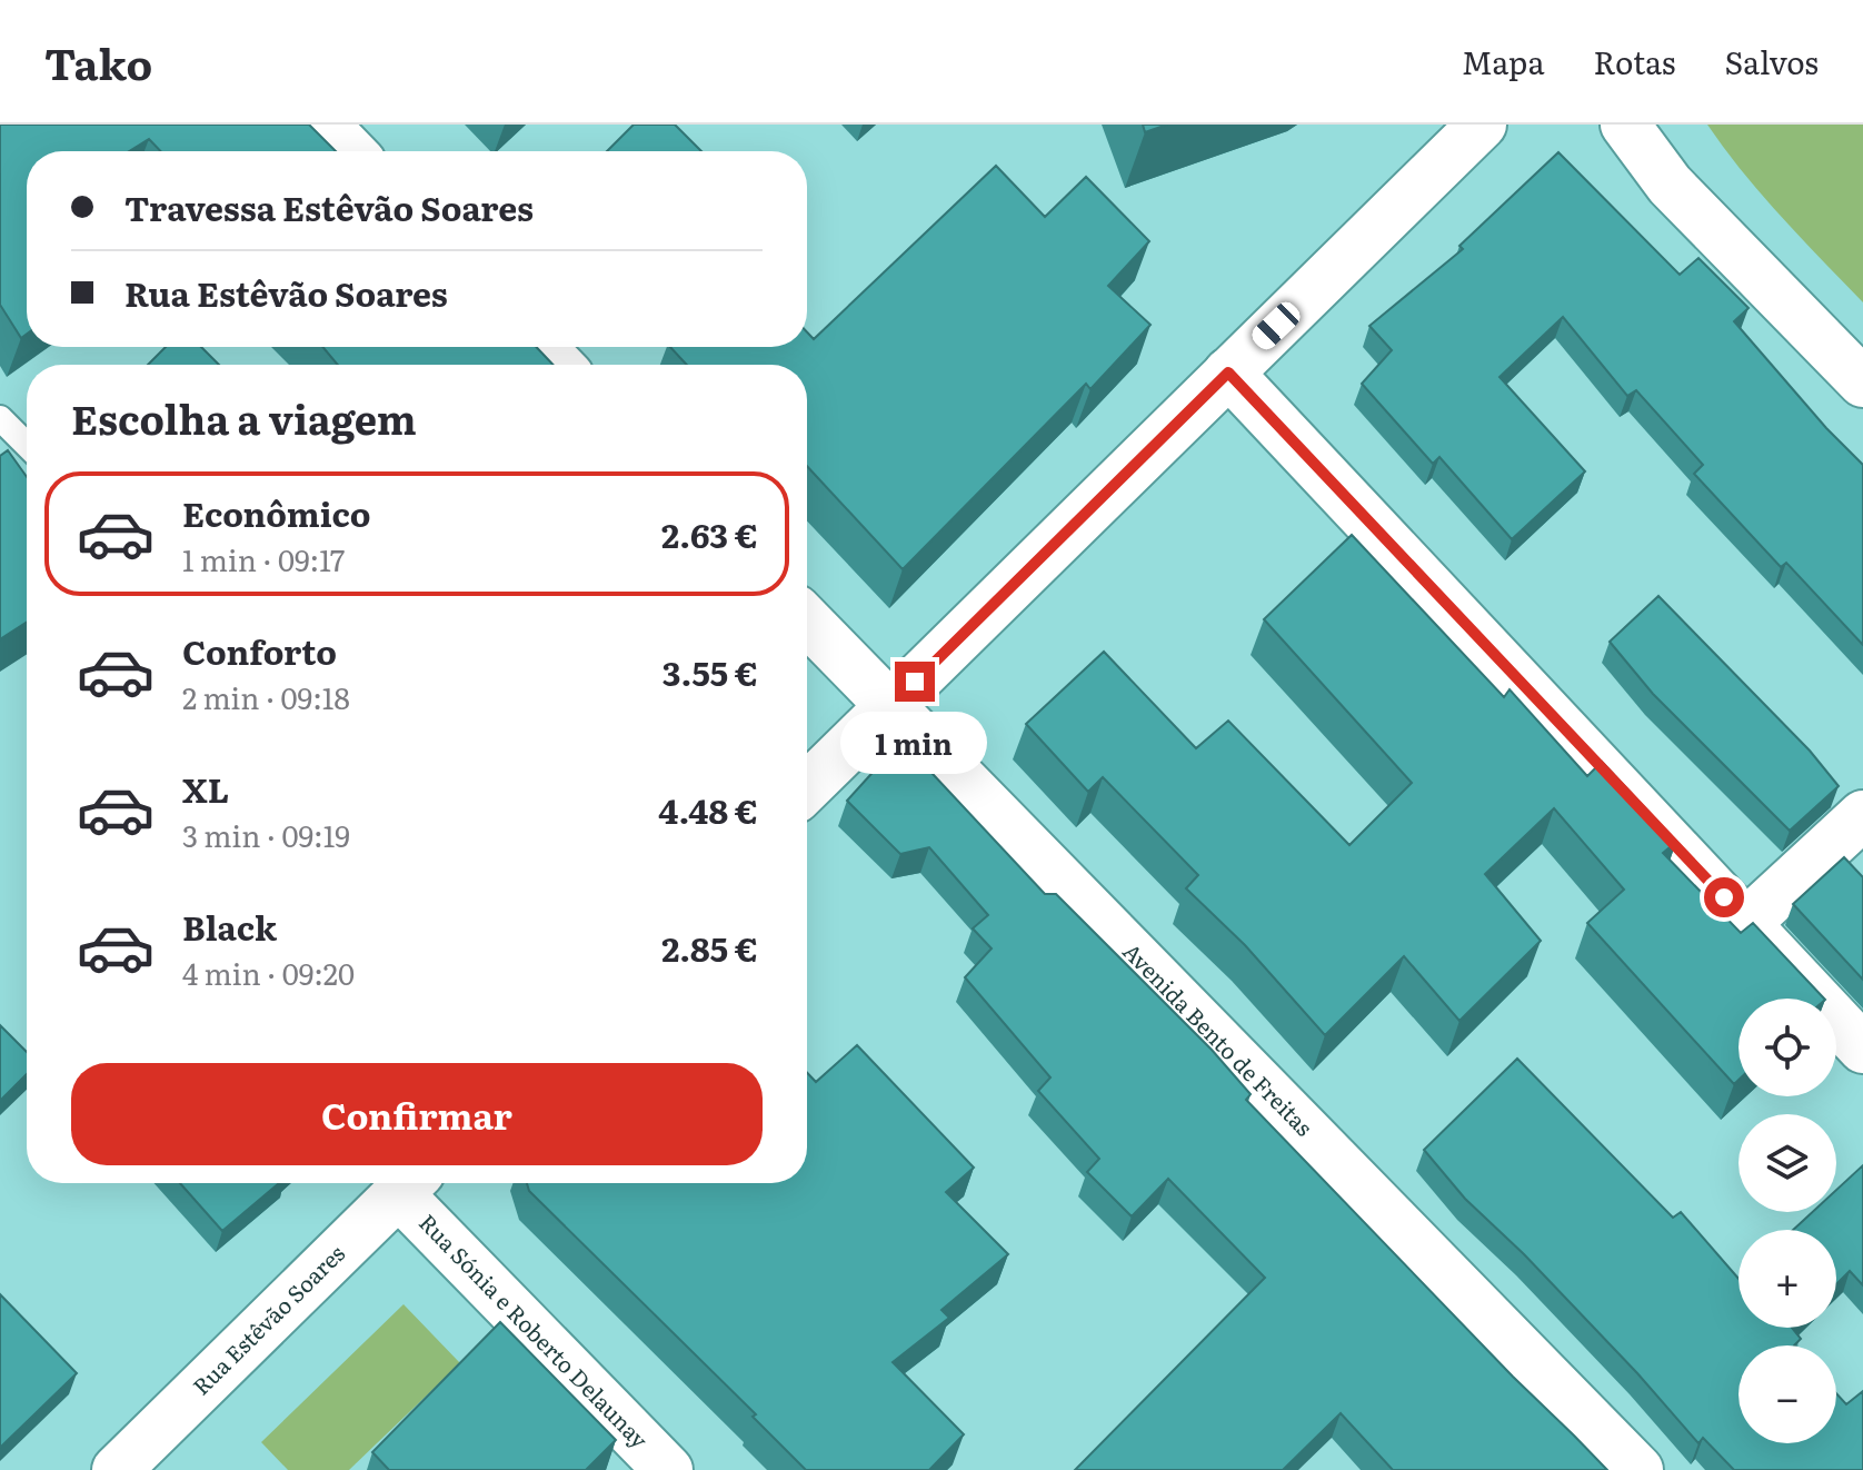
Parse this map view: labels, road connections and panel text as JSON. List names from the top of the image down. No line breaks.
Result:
{"streets":{"street":["Avenida Bento de Freitas","Rua Estêvão Soares","Rua Sónia e Roberto Delaunay"]},"crossings":[["Rua Estêvão Soares","Rua Sónia e Roberto Delaunay"]],"page":{"header":"Tako","nav":["Mapa","Rotas","Salvos"],"banner":["Travessa Estêvão Soares","Rua Estêvão Soares"],"heading":"Escolha a viagem","list":[{"name":"Econômico","note":"1 min · 09:17","value":"2.63 €"},{"name":"Conforto","note":"2 min · 09:18","value":"3.55 €"},{"name":"XL","note":"3 min · 09:19","value":"4.48 €"},{"name":"Black","note":"4 min · 09:20","value":"2.85 €"}],"bubble":"1 min","map_buttons":["+","−"],"buttons":"Confirmar"}}
